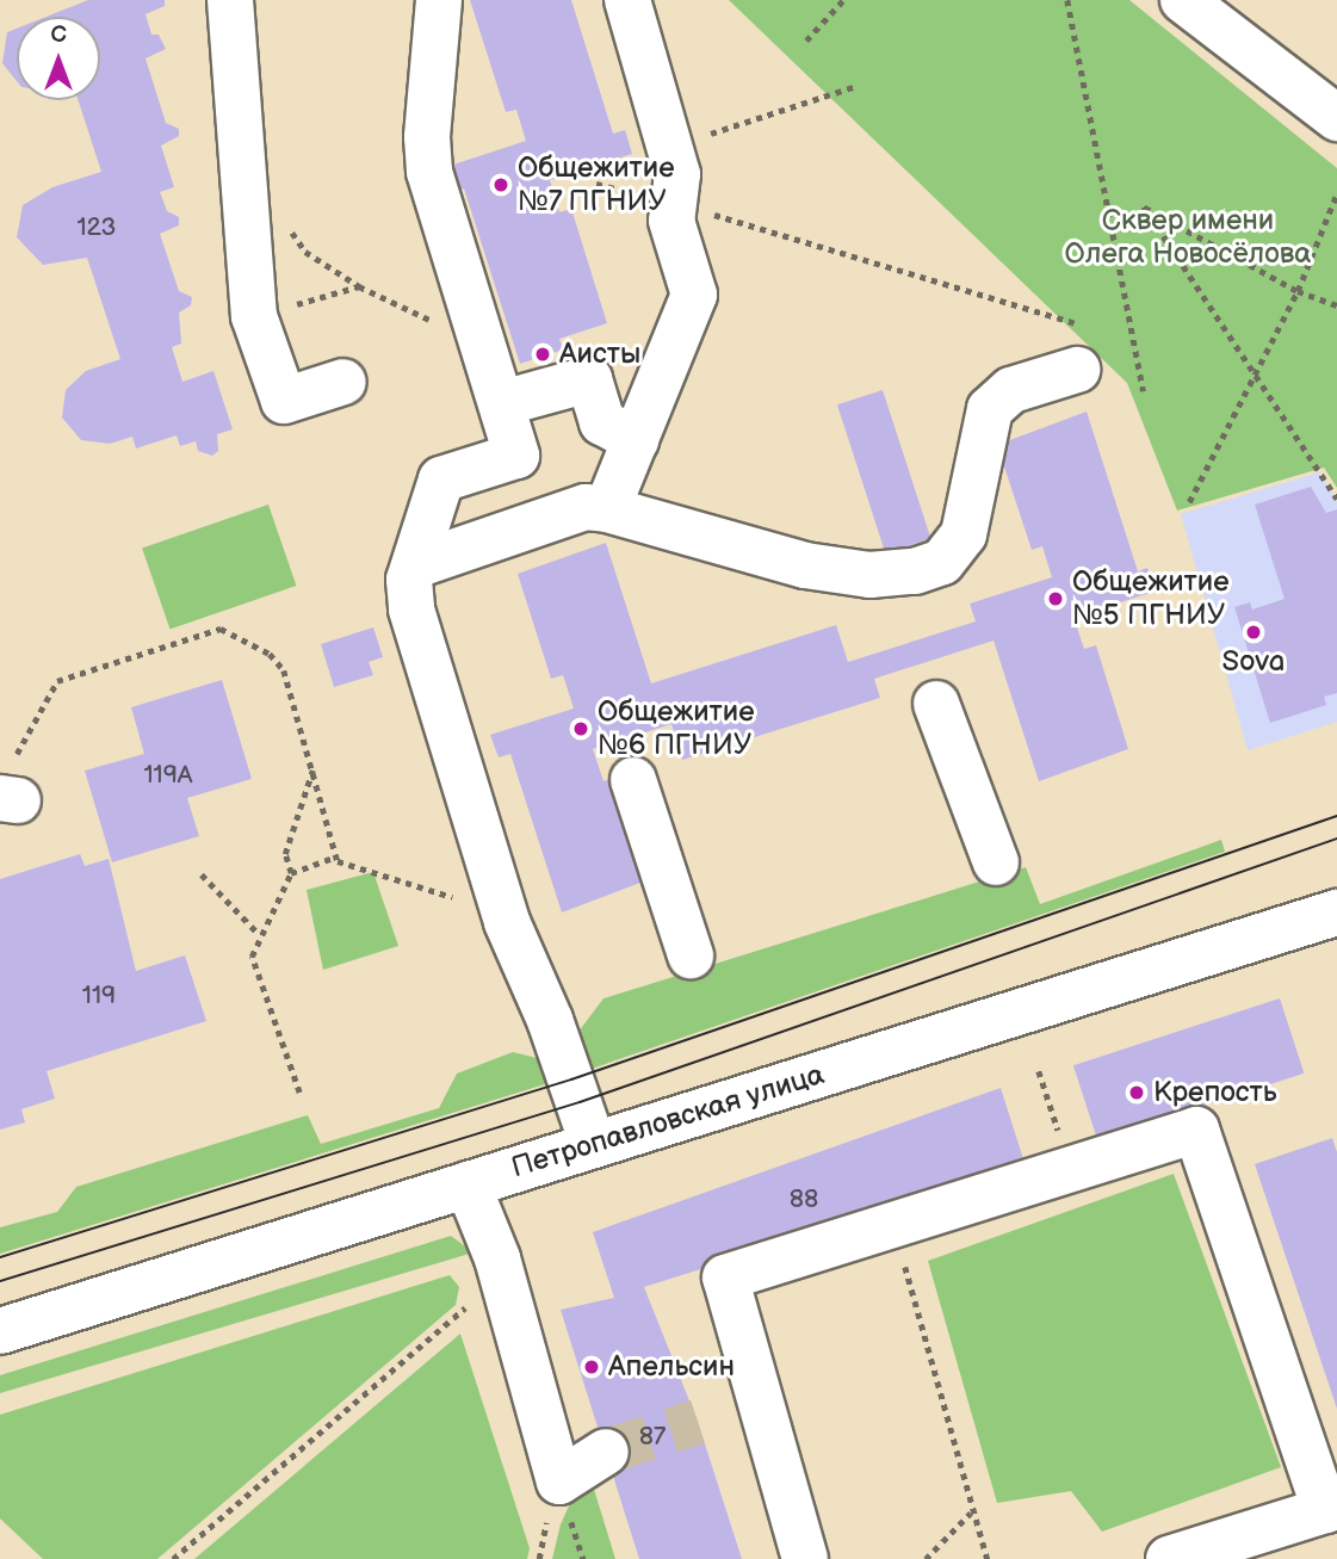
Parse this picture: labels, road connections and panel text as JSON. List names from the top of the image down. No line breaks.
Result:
{"streets":{"street":["Петропавловская улица"]},"parks":["Сквер имени Олега Новосёлова"],"places":["Общежитие №7 ПГНИУ","Аисты","Общежитие №5 ПГНИУ","Sova","Общежитие №6 ПГНИУ","Крепость","Апельсин"],"house_numbers":["123","119А","119","88","87"],"north":"top"}
